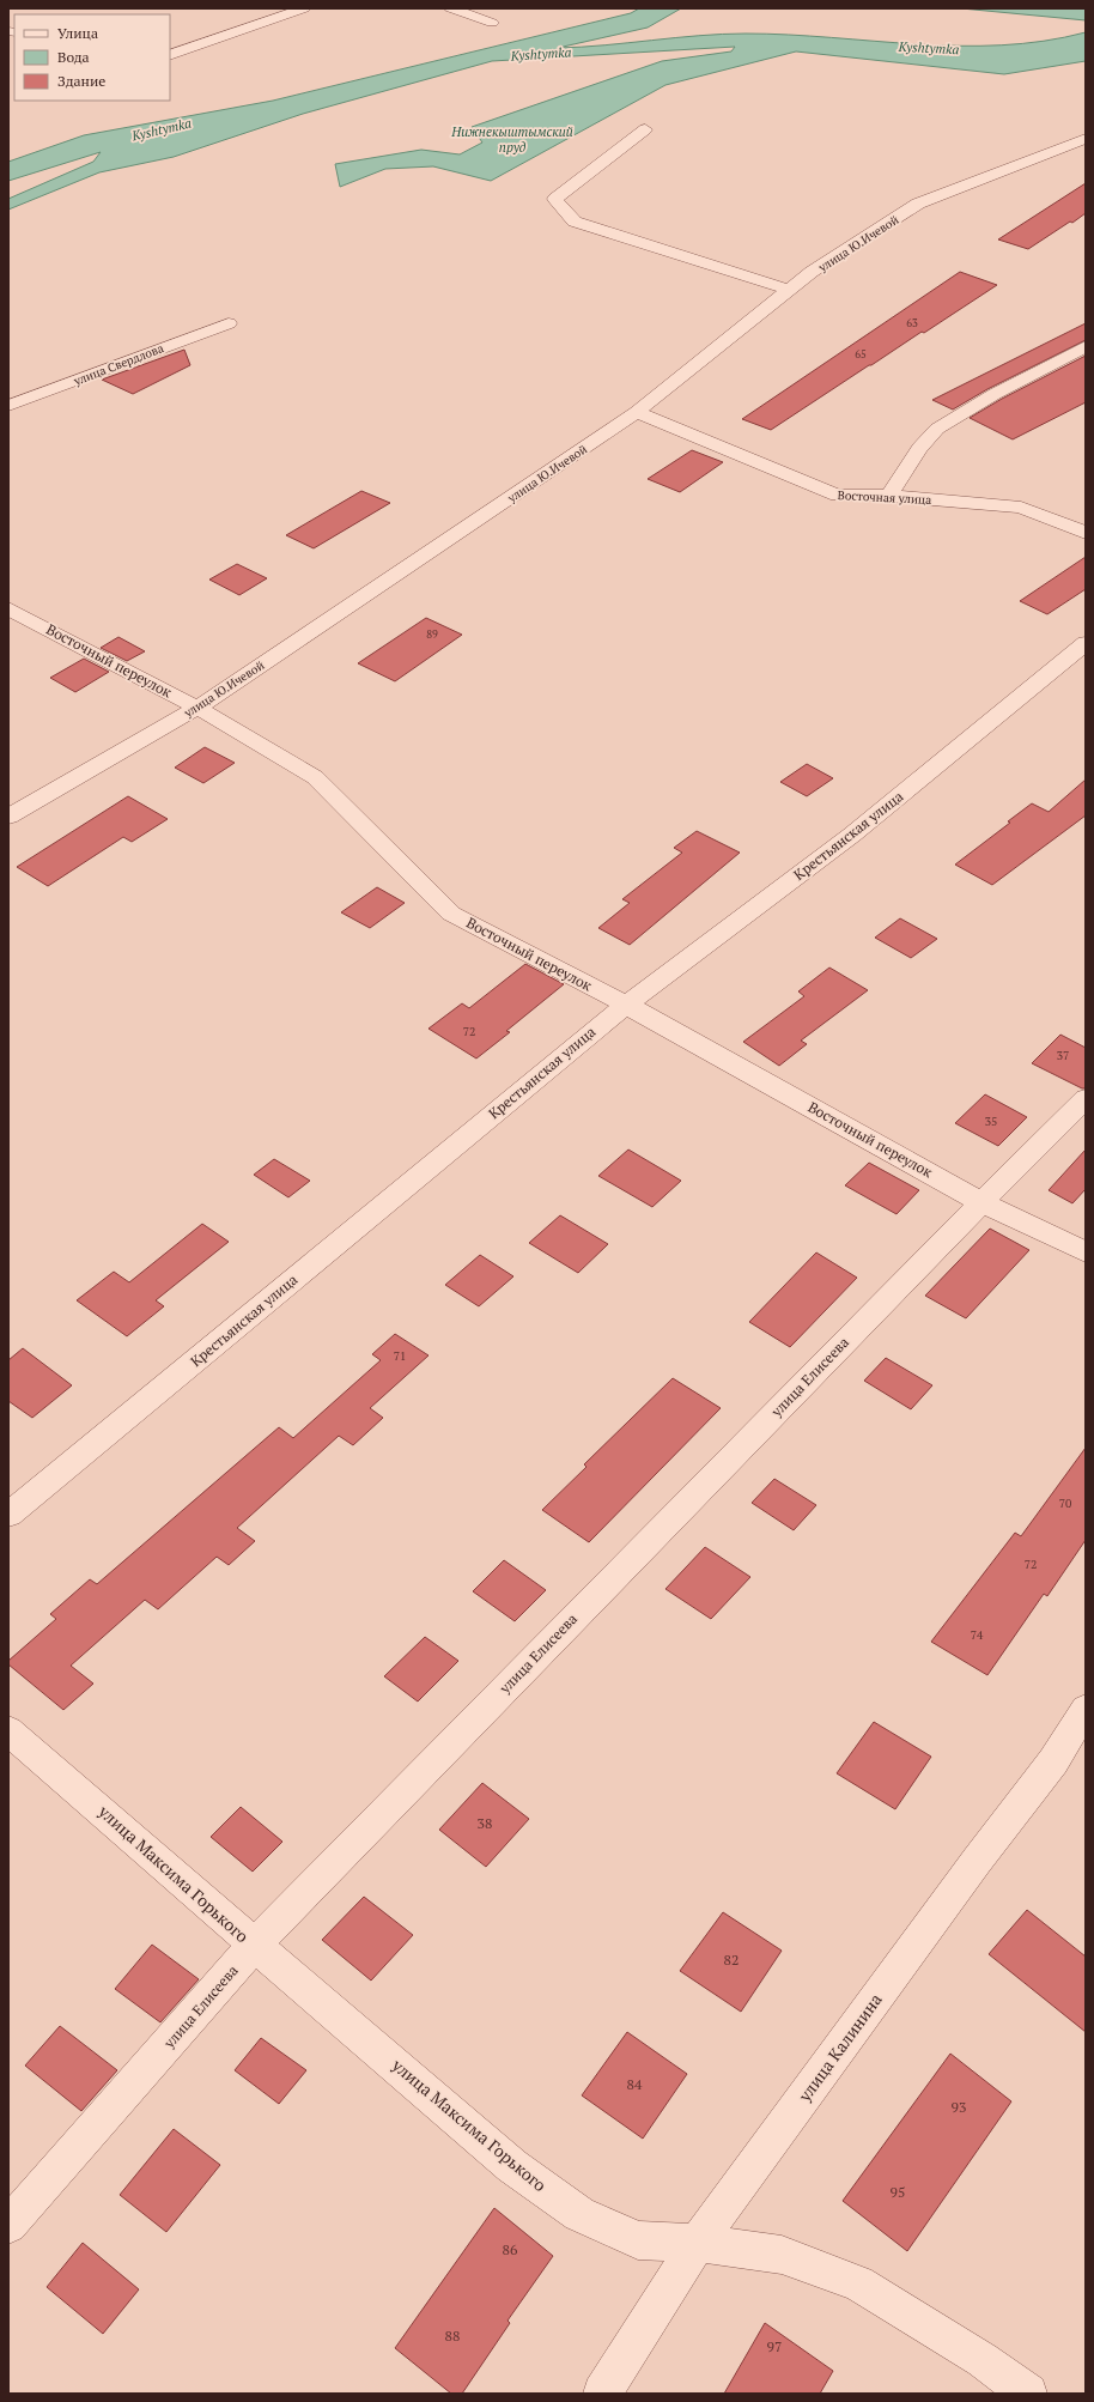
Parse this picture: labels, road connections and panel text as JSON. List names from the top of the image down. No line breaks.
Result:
{"streets":{"street":["улица Ю.Ичевой","улица Свердлова","Восточная улица","Восточный переулок","Крестьянская улица","улица Елисеева","улица Максима Горького","улица Калинина"]},"crossings":[["улица Ю.Ичевой","Восточная улица"],["улица Ю.Ичевой","Восточный переулок"],["Восточный переулок","Крестьянская улица"],["Восточный переулок","улица Елисеева"],["улица Елисеева","улица Максима Горького"],["улица Максима Горького","улица Калинина"]],"water":["Kyshtymka","Нижнекыштымский пруд"],"house_numbers":["63","65","89","72","37","35","71","70","72","74","38","82","84","93","95","86","88","97"],"legend":["Улица","Вода","Здание"]}
